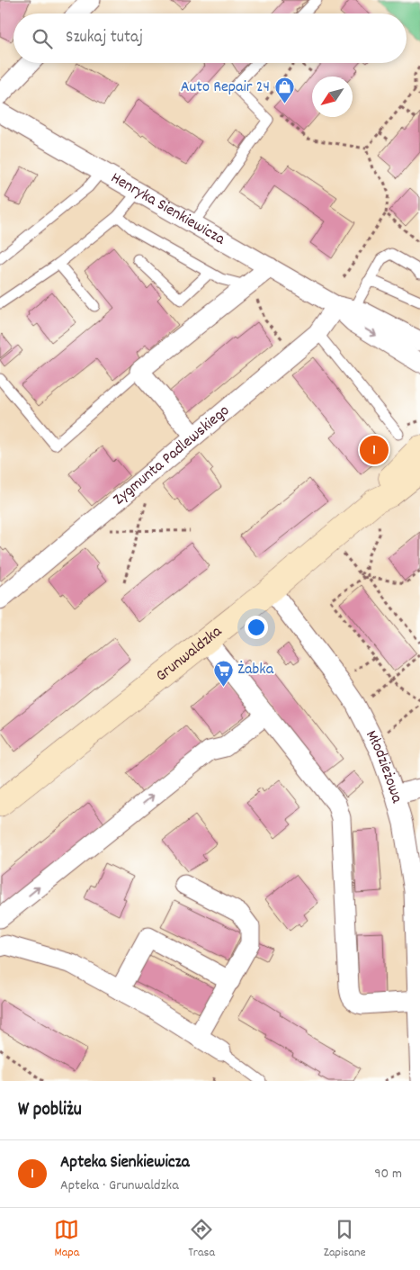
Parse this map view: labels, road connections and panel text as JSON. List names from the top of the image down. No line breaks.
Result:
{"streets":{"street":["Henryka Sienkiewicza","Zygmunta Padlewskiego","Grunwaldzka","Młodzieżowa"]},"crossings":[["Henryka Sienkiewicza","Zygmunta Padlewskiego"],["Grunwaldzka","Młodzieżowa"]],"places":{"shop":["Auto Repair 24"],"supermarket":["Żabka"]},"north":"bottom left","page":{"search":"Szukaj tutaj","pins":"1","heading":"W pobliżu","list":[{"mark":"1","name":"Apteka Sienkiewicza","note":"Apteka · Grunwaldzka","value":"90 m"}],"nav":["Mapa","Trasa","Zapisane"]}}
